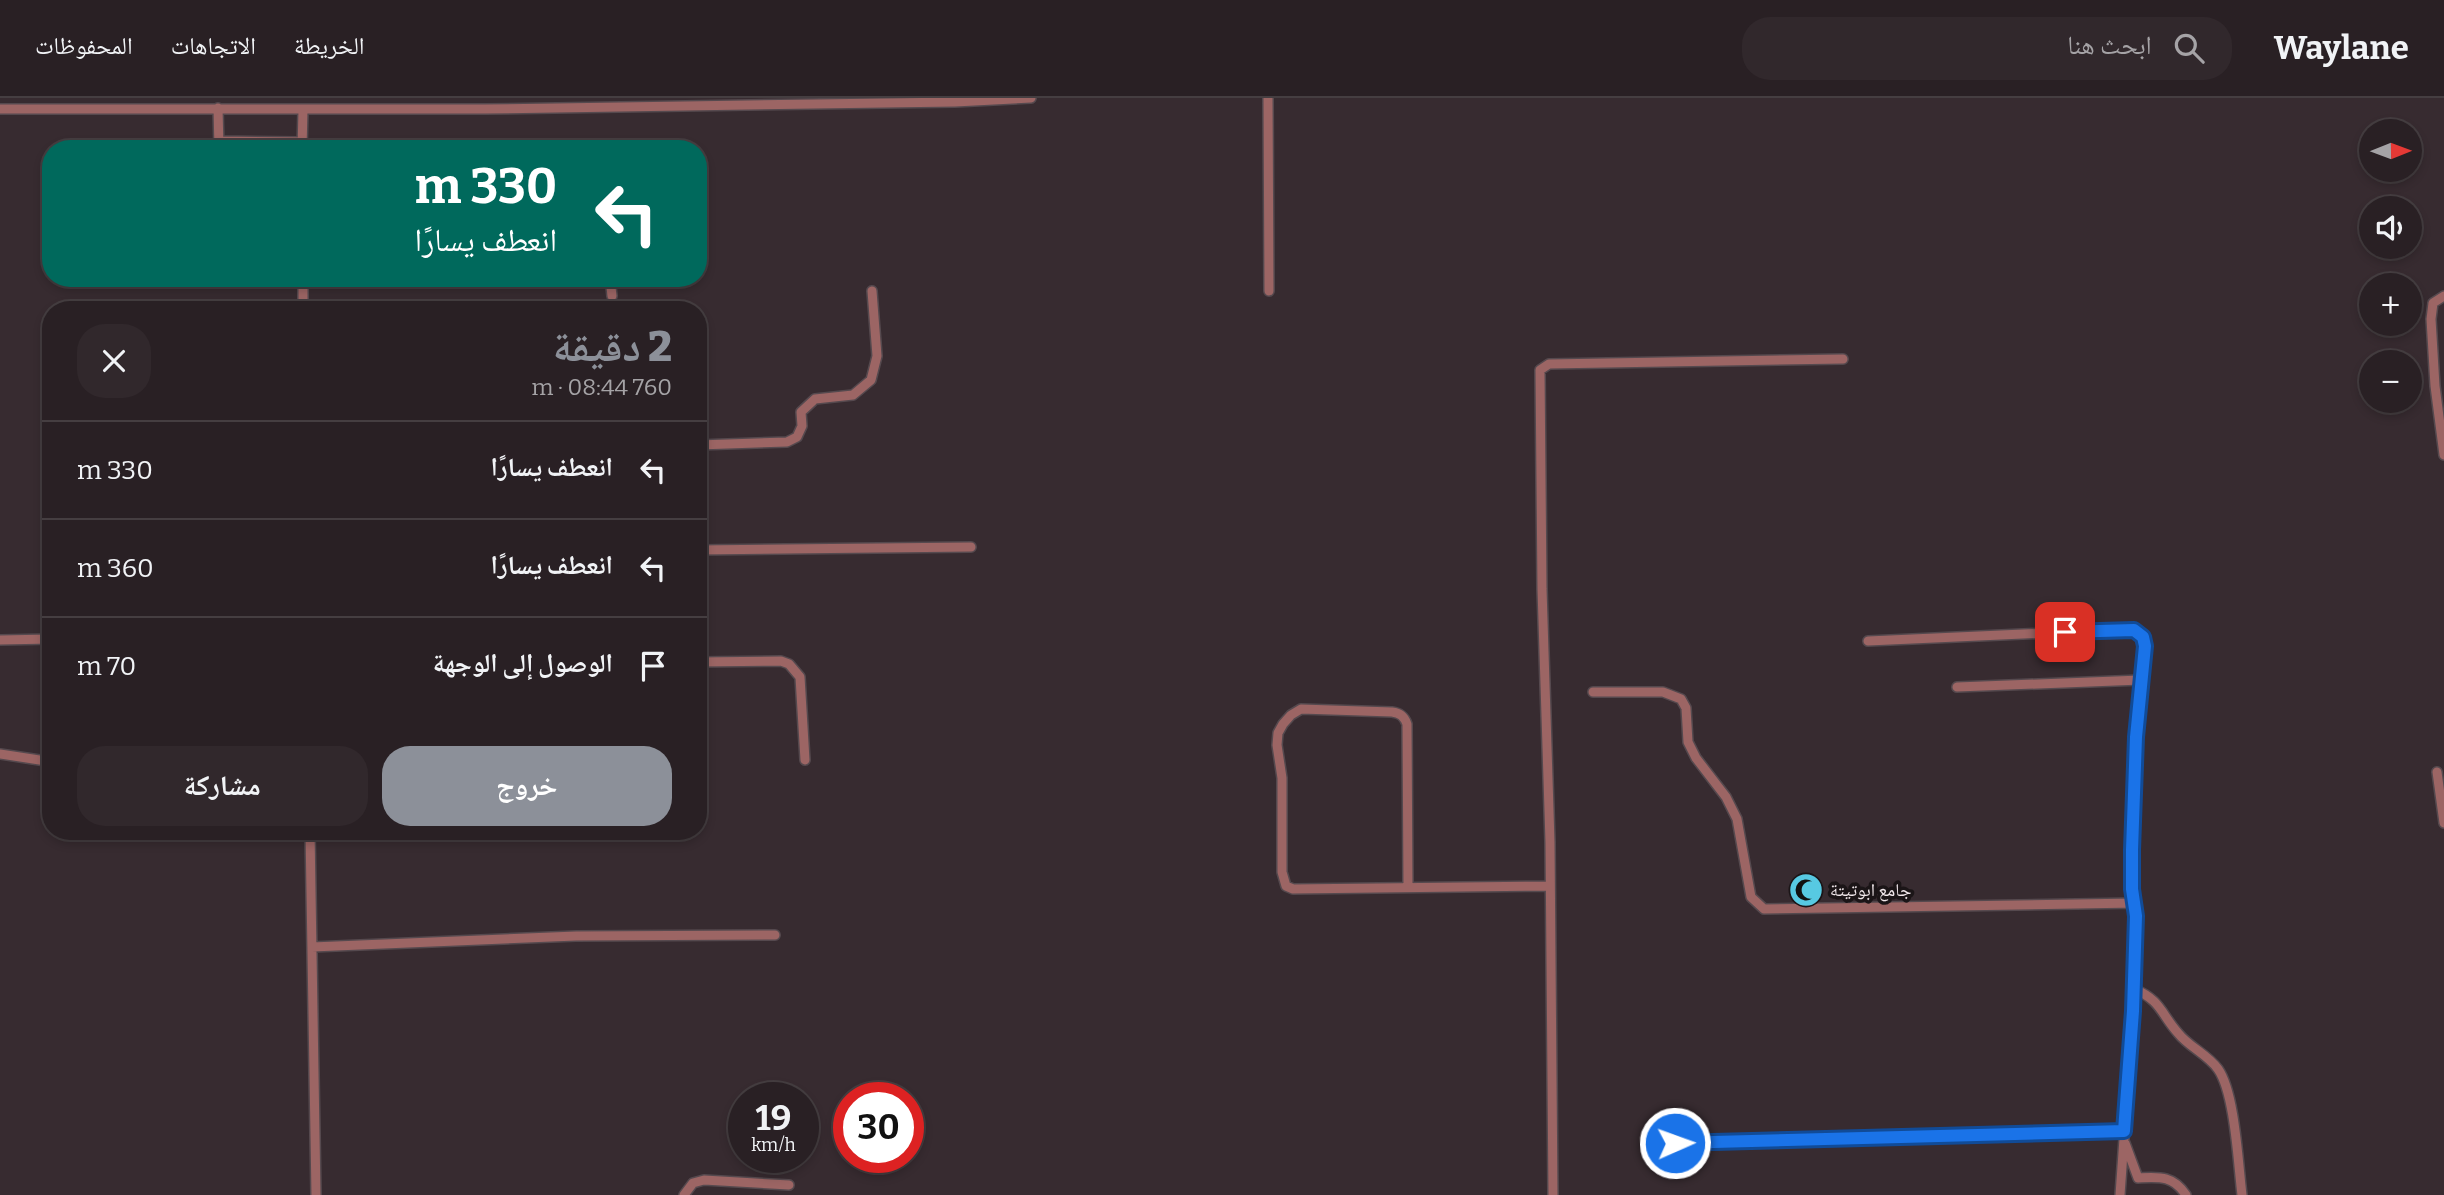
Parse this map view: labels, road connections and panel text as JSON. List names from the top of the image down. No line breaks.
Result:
{"places":{"mosque":["جامع ابوتيتة"]},"north":"right","page":{"header":"Waylane","search":"ابحث هنا","nav":["الخريطة","الاتجاهات","المحفوظات"],"map_buttons":["+","−"],"turn":["330 m","انعطف يسارًا"],"heading":["2 دقيقة","760 m · 08:44"],"list":[{"name":"انعطف يسارًا","value":"330 m"},{"name":"انعطف يسارًا","value":"360 m"},{"name":"الوصول إلى الوجهة","value":"70 m"}],"buttons":["خروج","مشاركة"],"speed":"19 km/h","limit":"30"}}
